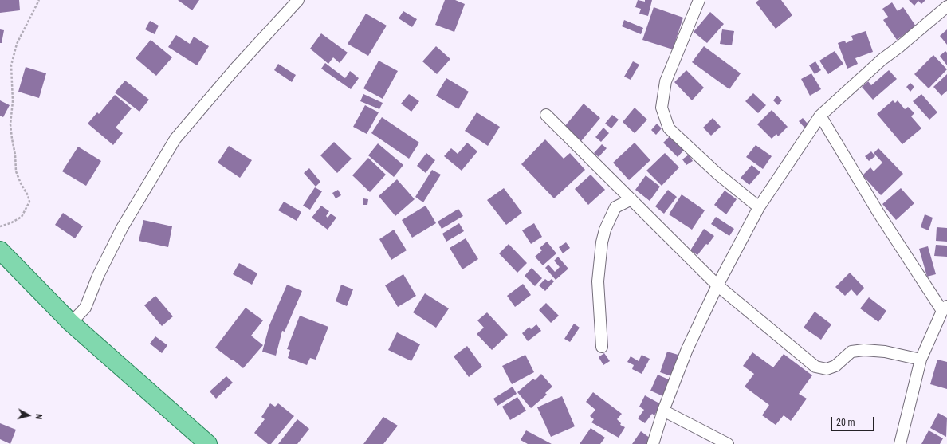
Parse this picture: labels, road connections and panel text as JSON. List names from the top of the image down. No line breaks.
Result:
{"scale_bar":"20 m","north":"right"}
